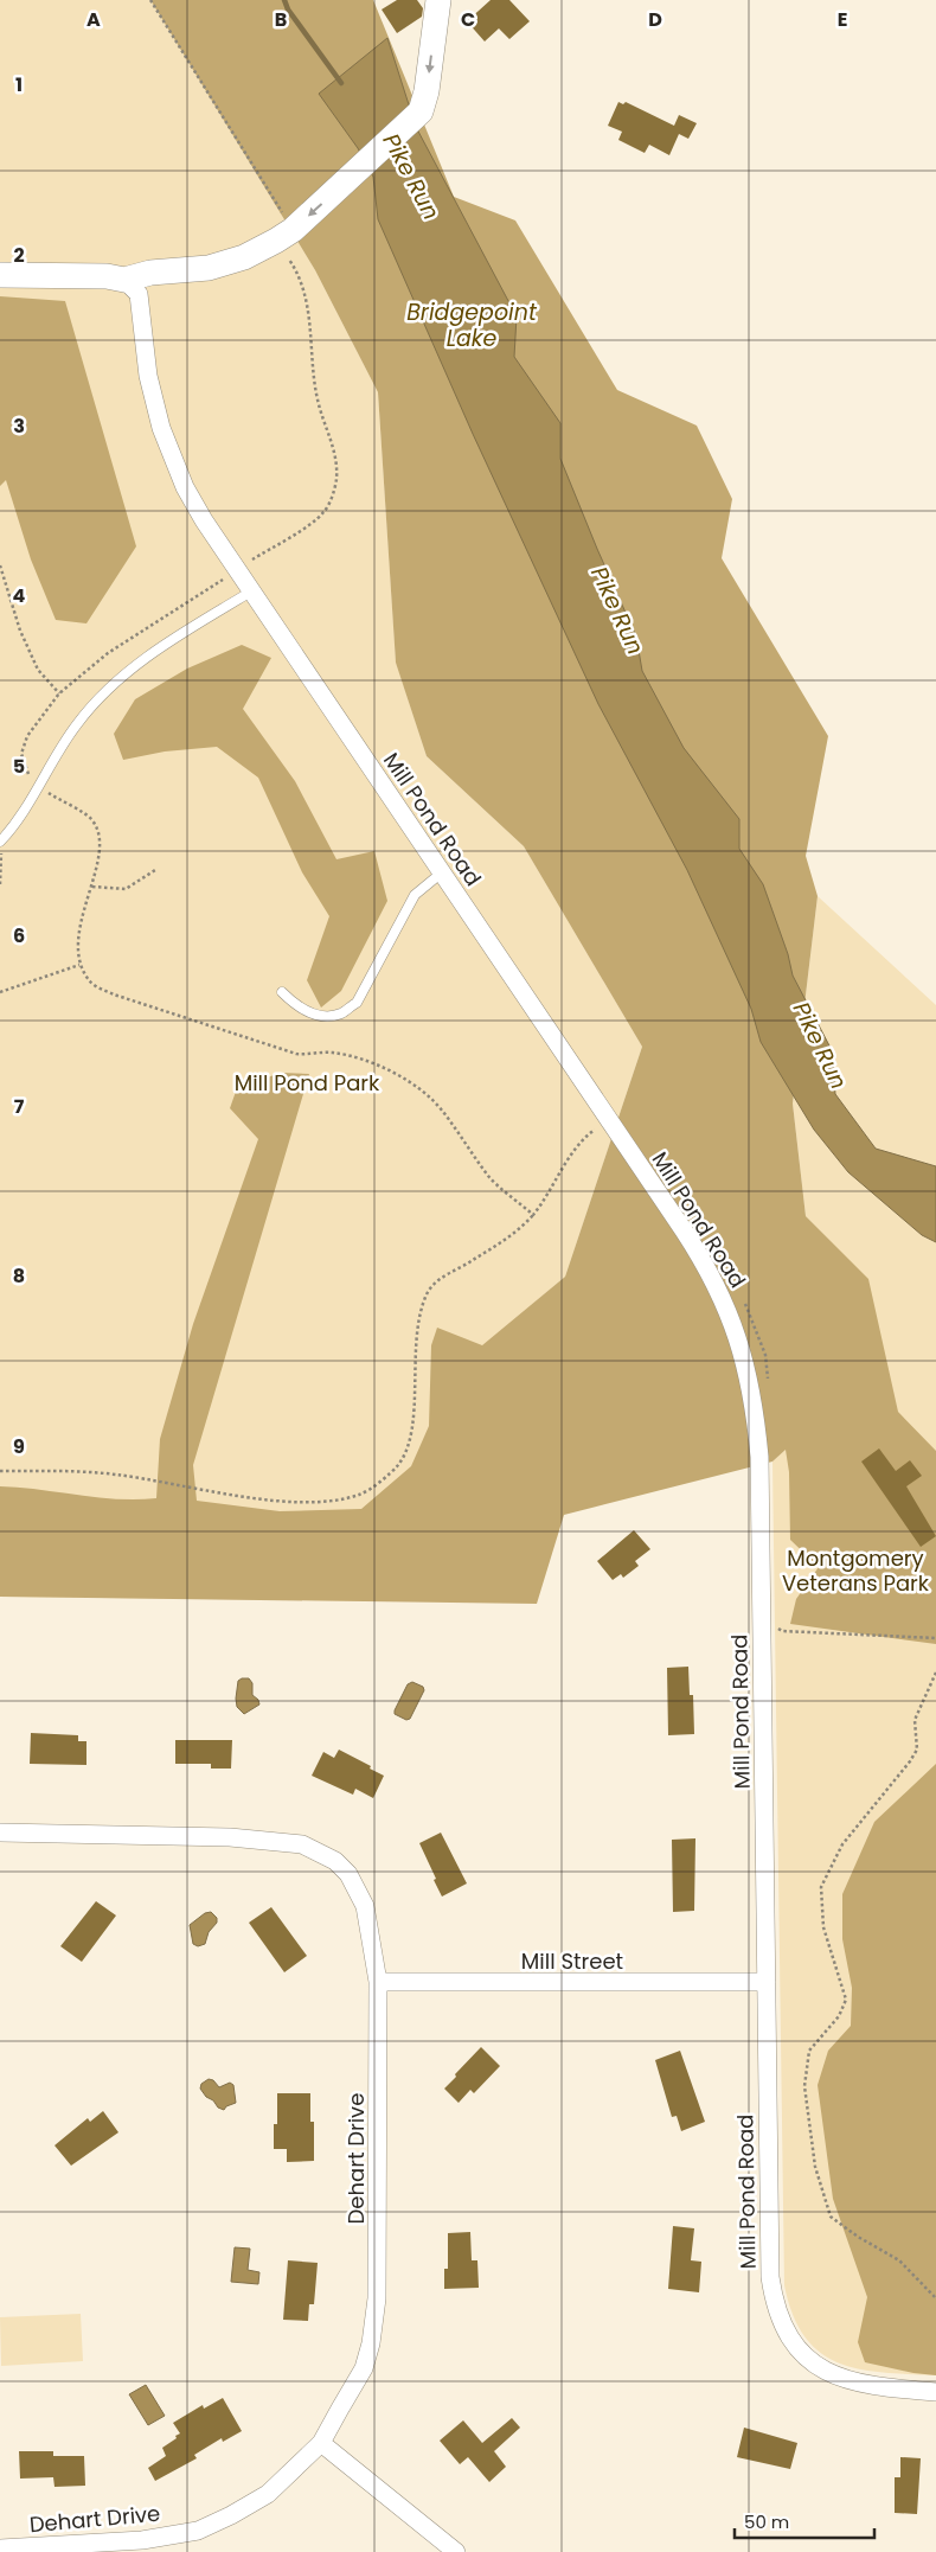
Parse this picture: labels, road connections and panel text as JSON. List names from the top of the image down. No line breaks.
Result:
{"streets":{"street":["Mill Pond Road","Mill Street","Dehart Drive"]},"crossings":[["Mill Pond Road","Mill Street"],["Mill Street","Dehart Drive"]],"water":["Pike Run","Bridgepoint Lake"],"parks":["Mill Pond Park","Montgomery Veterans Park"],"scale_bar":"50 m","grid":{"columns":["A","B","C","D","E"],"rows":["1","2","3","4","5","6","7","8","9"]}}
